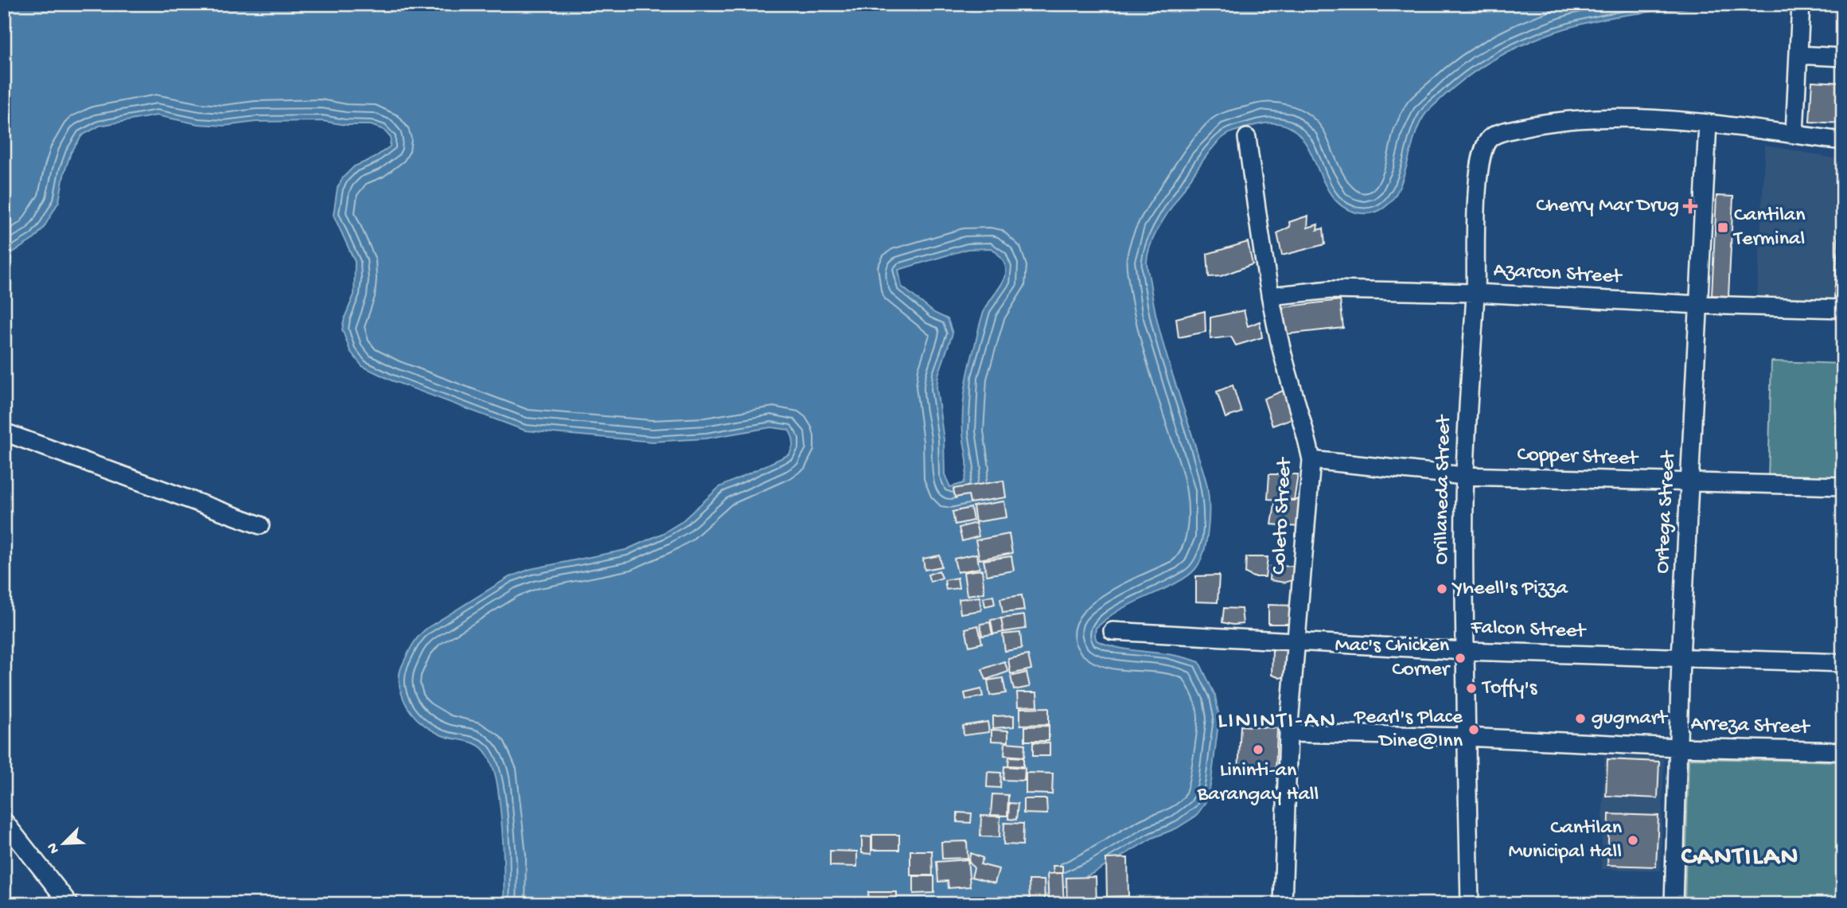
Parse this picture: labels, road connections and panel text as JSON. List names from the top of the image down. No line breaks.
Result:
{"streets":{"street":["Azarcon Street","Copper Street","Orillaneda Street","Ortega Street","Coleto Street","Falcon Street","Arreza Street"]},"crossings":[["Azarcon Street","Orillaneda Street"],["Azarcon Street","Ortega Street"],["Azarcon Street","Coleto Street"],["Copper Street","Orillaneda Street"],["Copper Street","Ortega Street"],["Copper Street","Coleto Street"],["Orillaneda Street","Ortega Street"],["Orillaneda Street","Falcon Street"],["Orillaneda Street","Arreza Street"],["Ortega Street","Falcon Street"],["Ortega Street","Arreza Street"],["Coleto Street","Falcon Street"],["Coleto Street","Arreza Street"]],"districts":["LININTI-AN","CANTILAN"],"places":{"health":["Cherry Mar Drug"],"transit":["Cantilan Terminal"],"other":["Yheell's Pizza","Mac's Chicken Corner","Toffy's","gugmart","Pearl's Place Dine@Inn","Lininti-an Barangay Hall","Cantilan Municipal Hall"]},"north":"bottom left"}
